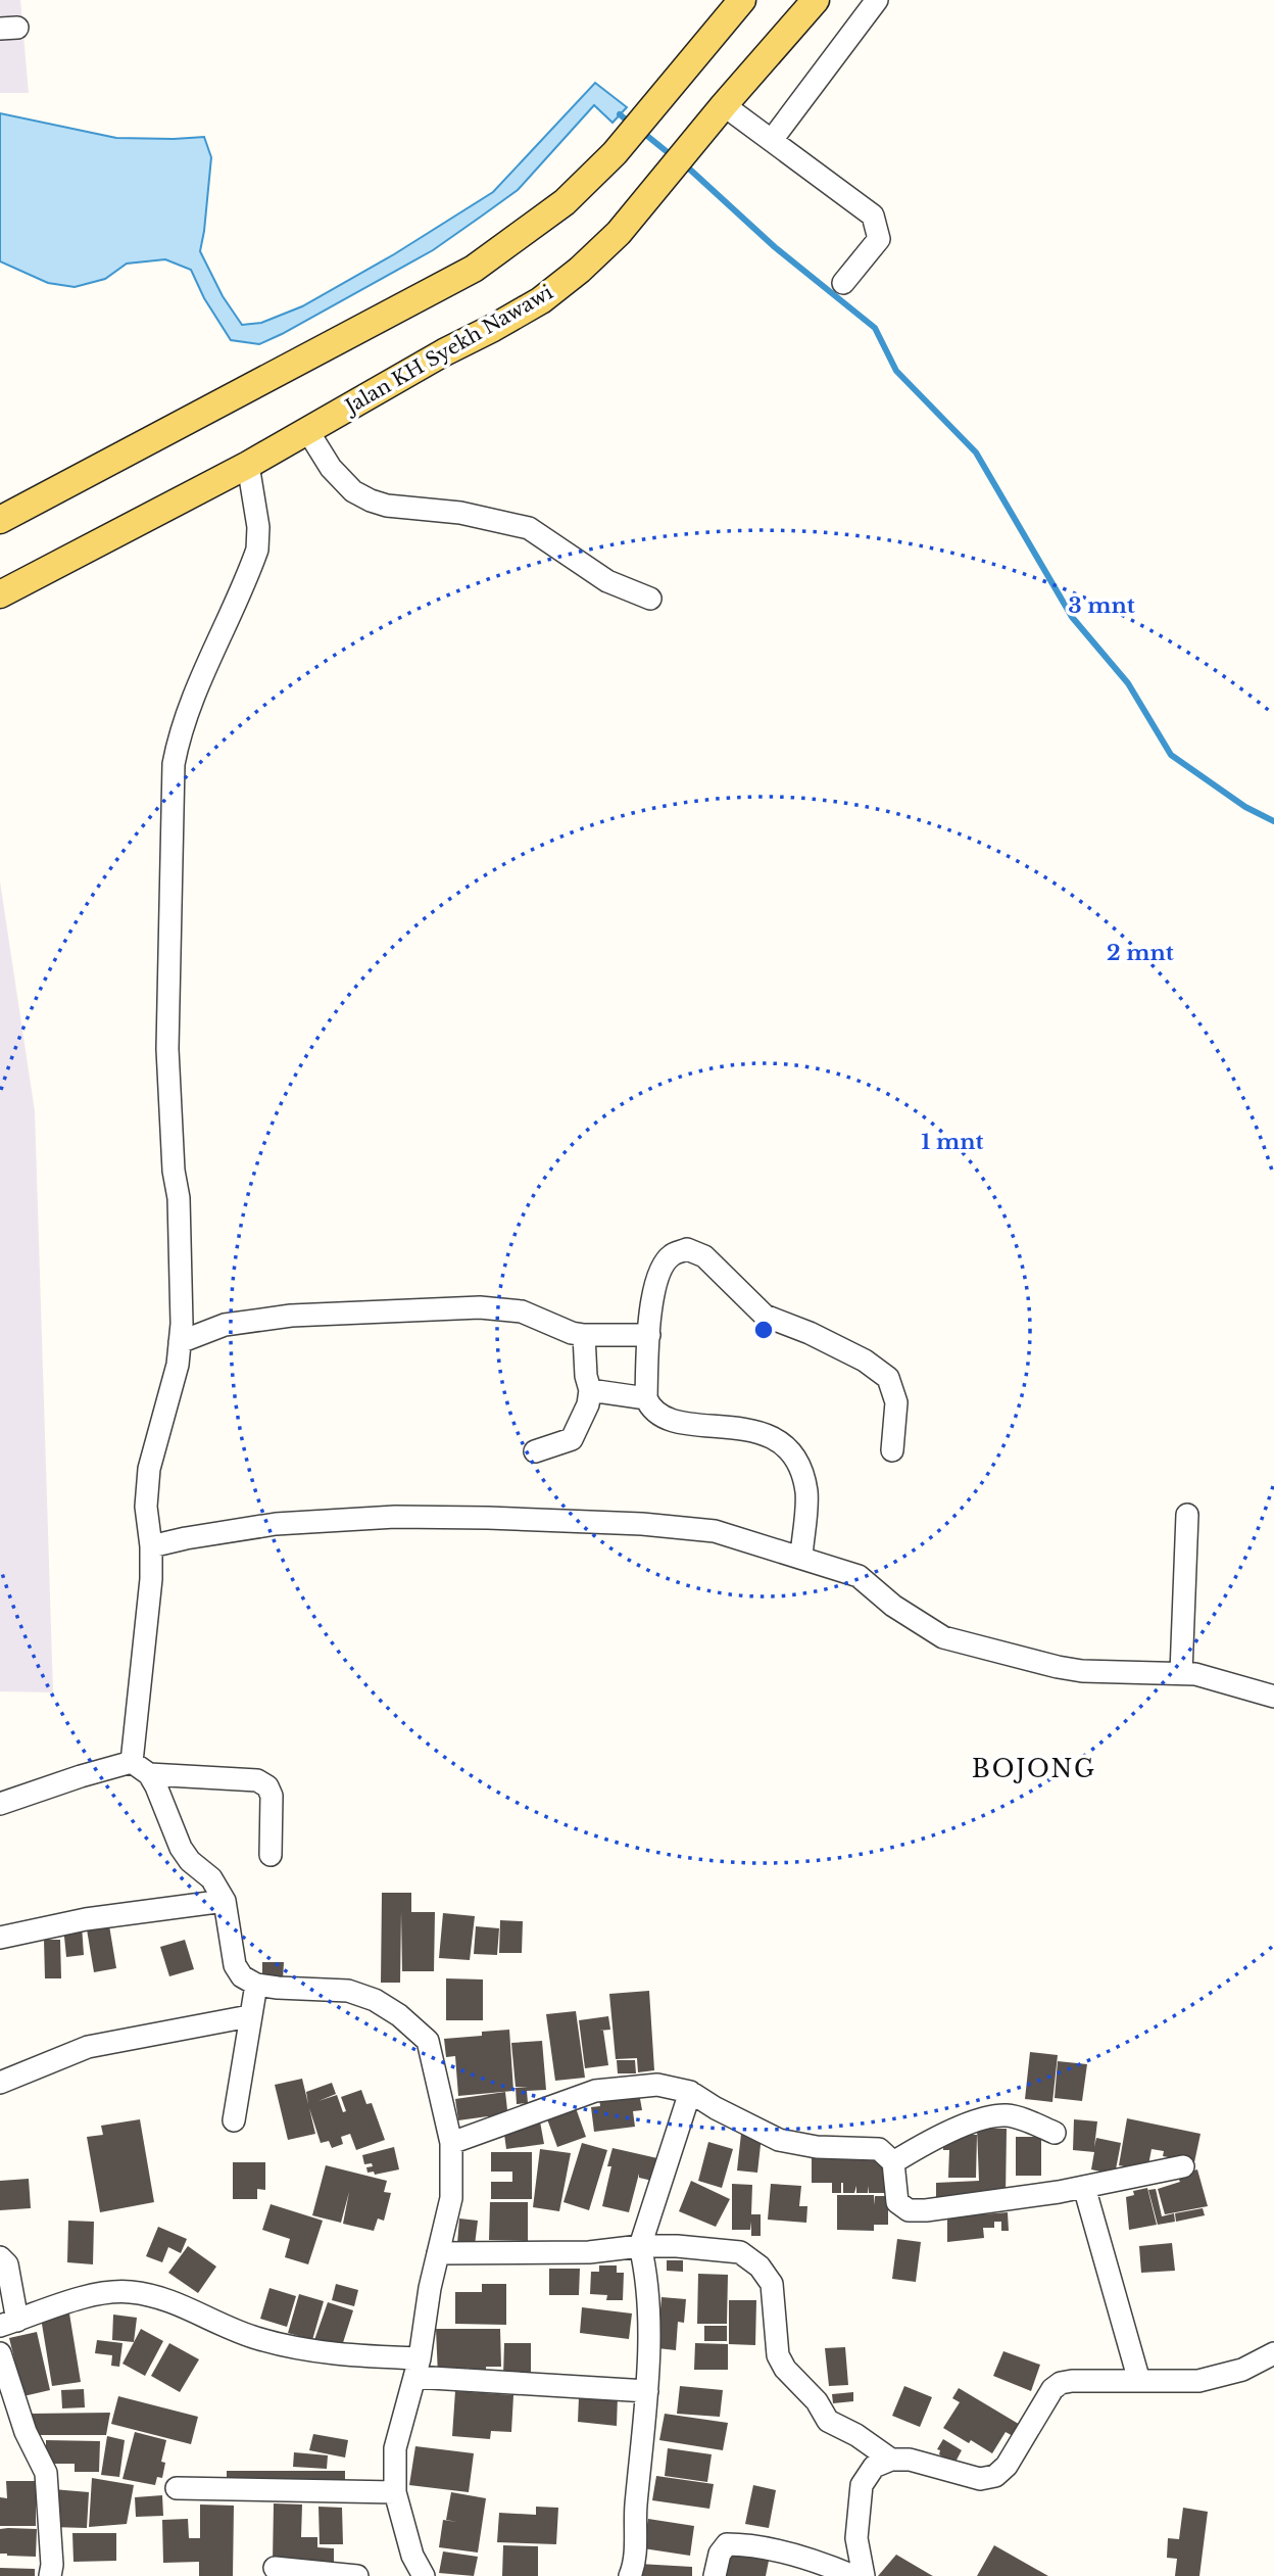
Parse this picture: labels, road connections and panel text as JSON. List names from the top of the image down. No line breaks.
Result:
{"streets":{"main road":["Jalan KH Syekh Nawawi"]},"districts":["BOJONG"],"rings":["3 mnt","2 mnt","1 mnt"]}
